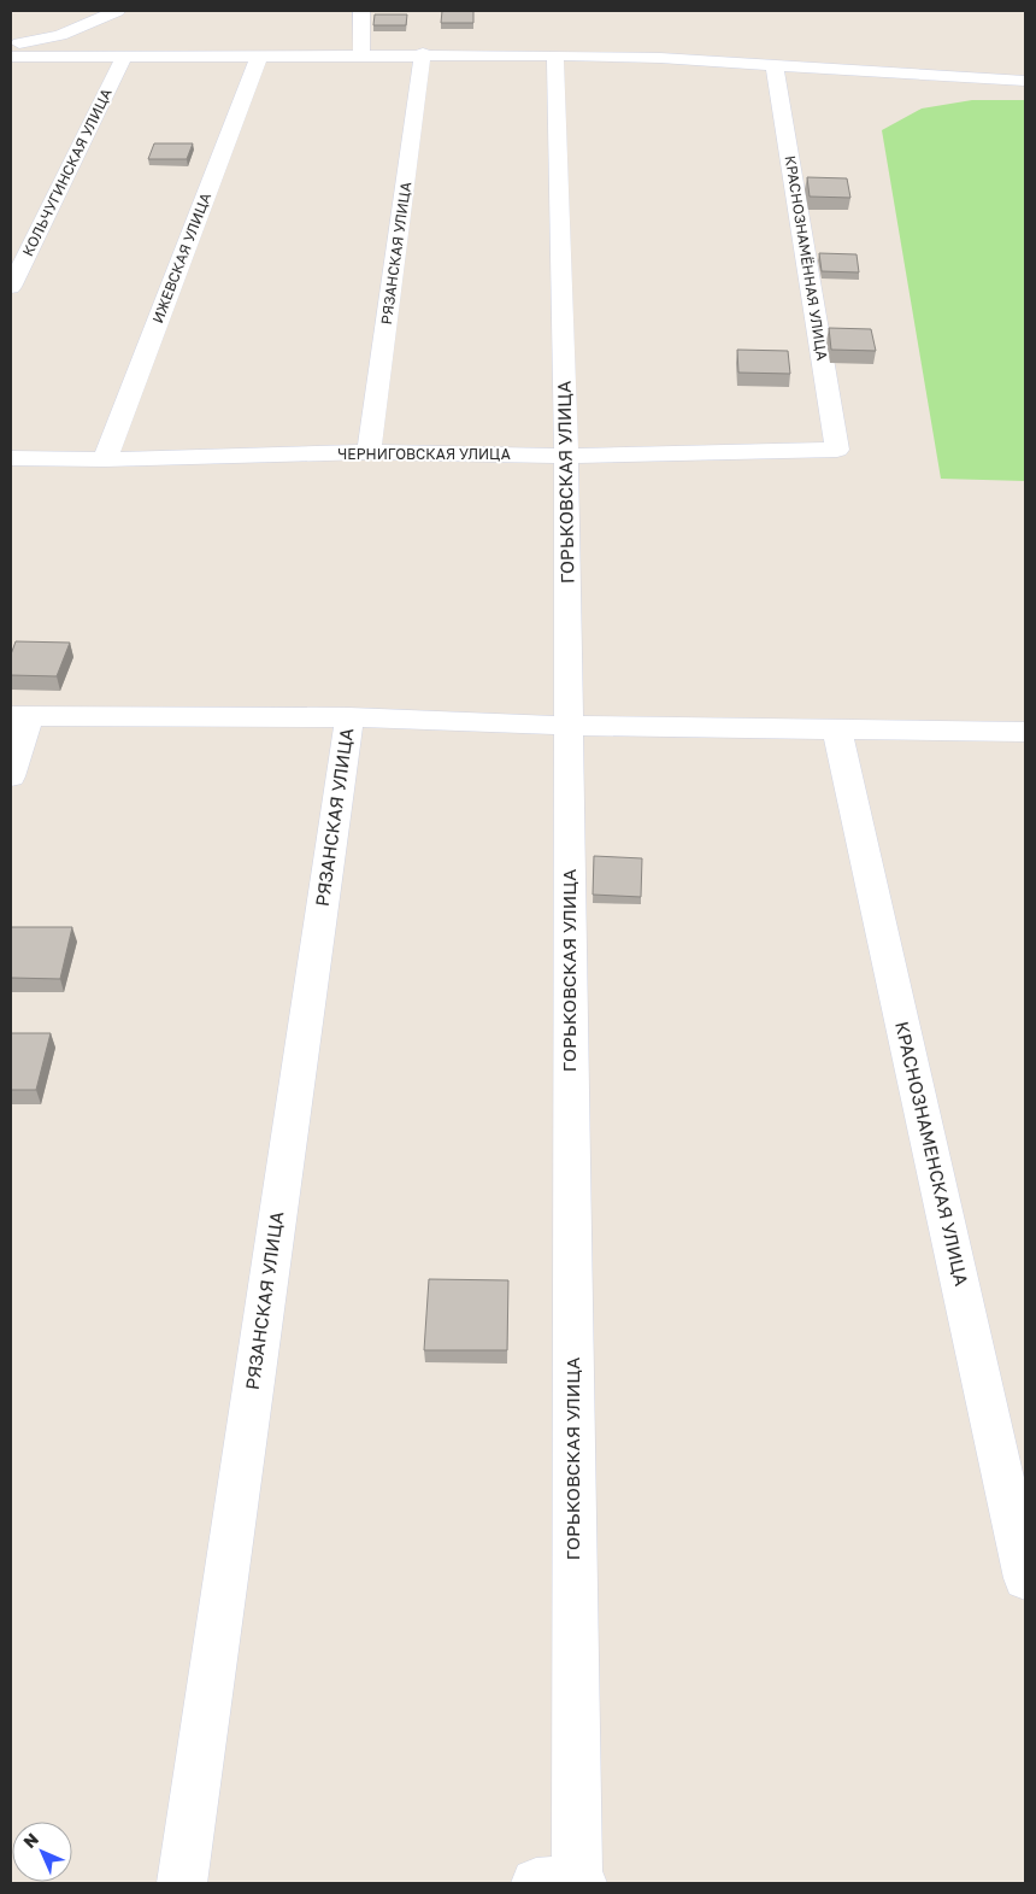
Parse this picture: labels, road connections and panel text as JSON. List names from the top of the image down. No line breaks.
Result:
{"streets":{"street":["КОЛЬЧУГИНСКАЯ УЛИЦА","РЯЗАНСКАЯ УЛИЦА","ИЖЕВСКАЯ УЛИЦА","КРАСНОЗНАМЁННАЯ УЛИЦА","ЧЕРНИГОВСКАЯ УЛИЦА","ГОРЬКОВСКАЯ УЛИЦА","КРАСНОЗНАМЕНСКАЯ УЛИЦА"]},"crossings":[["РЯЗАНСКАЯ УЛИЦА","ЧЕРНИГОВСКАЯ УЛИЦА"],["ИЖЕВСКАЯ УЛИЦА","ЧЕРНИГОВСКАЯ УЛИЦА"],["КРАСНОЗНАМЁННАЯ УЛИЦА","ЧЕРНИГОВСКАЯ УЛИЦА"],["ЧЕРНИГОВСКАЯ УЛИЦА","ГОРЬКОВСКАЯ УЛИЦА"]],"north":"top left"}
